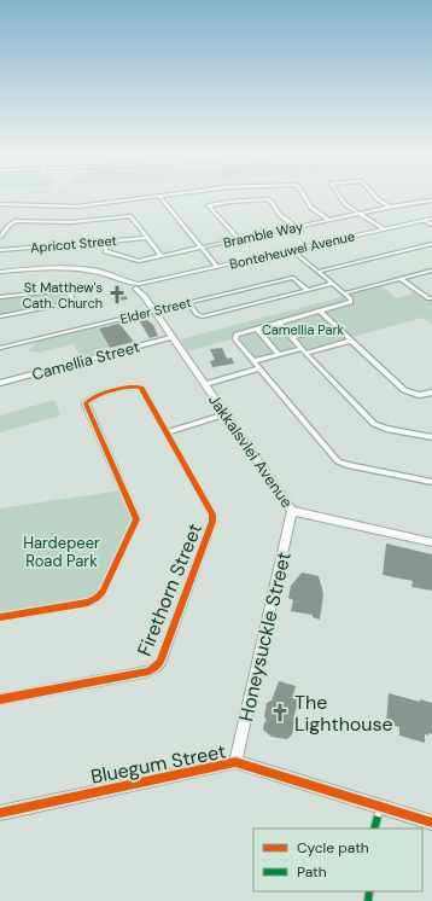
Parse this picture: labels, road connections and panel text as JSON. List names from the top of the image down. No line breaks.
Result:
{"streets":{"street":["Bramble Way","Apricot Street","Bonteheuwel Avenue","Elder Street","Camellia Street","Jakkalsvlei Avenue","Firethorn Street","Honeysuckle Street","Bluegum Street"]},"crossings":[["Bramble Way","Apricot Street"],["Bonteheuwel Avenue","Jakkalsvlei Avenue"],["Elder Street","Jakkalsvlei Avenue"],["Camellia Street","Jakkalsvlei Avenue"],["Jakkalsvlei Avenue","Honeysuckle Street"],["Honeysuckle Street","Bluegum Street"]],"parks":["Camellia Park","Hardepeer Road Park"],"places":{"church":["St Matthew's Cath. Church","The Lighthouse"]},"legend":["Cycle path","Path"]}
